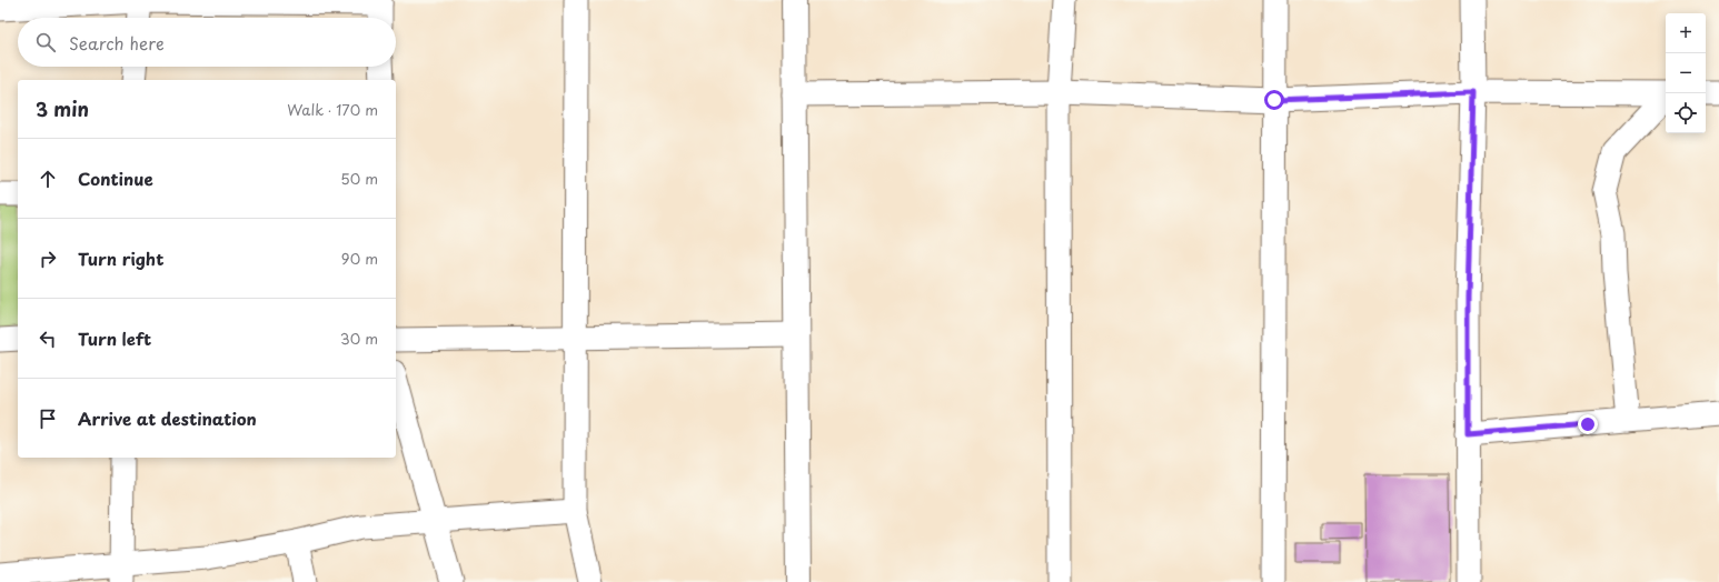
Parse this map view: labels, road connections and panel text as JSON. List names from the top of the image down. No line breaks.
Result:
{"page":{"map_buttons":["+","−"],"search":"Search here","heading":["3 min","Walk · 170 m"],"list":[["Continue","50 m"],["Turn right","90 m"],["Turn left","30 m"],"Arrive at destination"]}}
